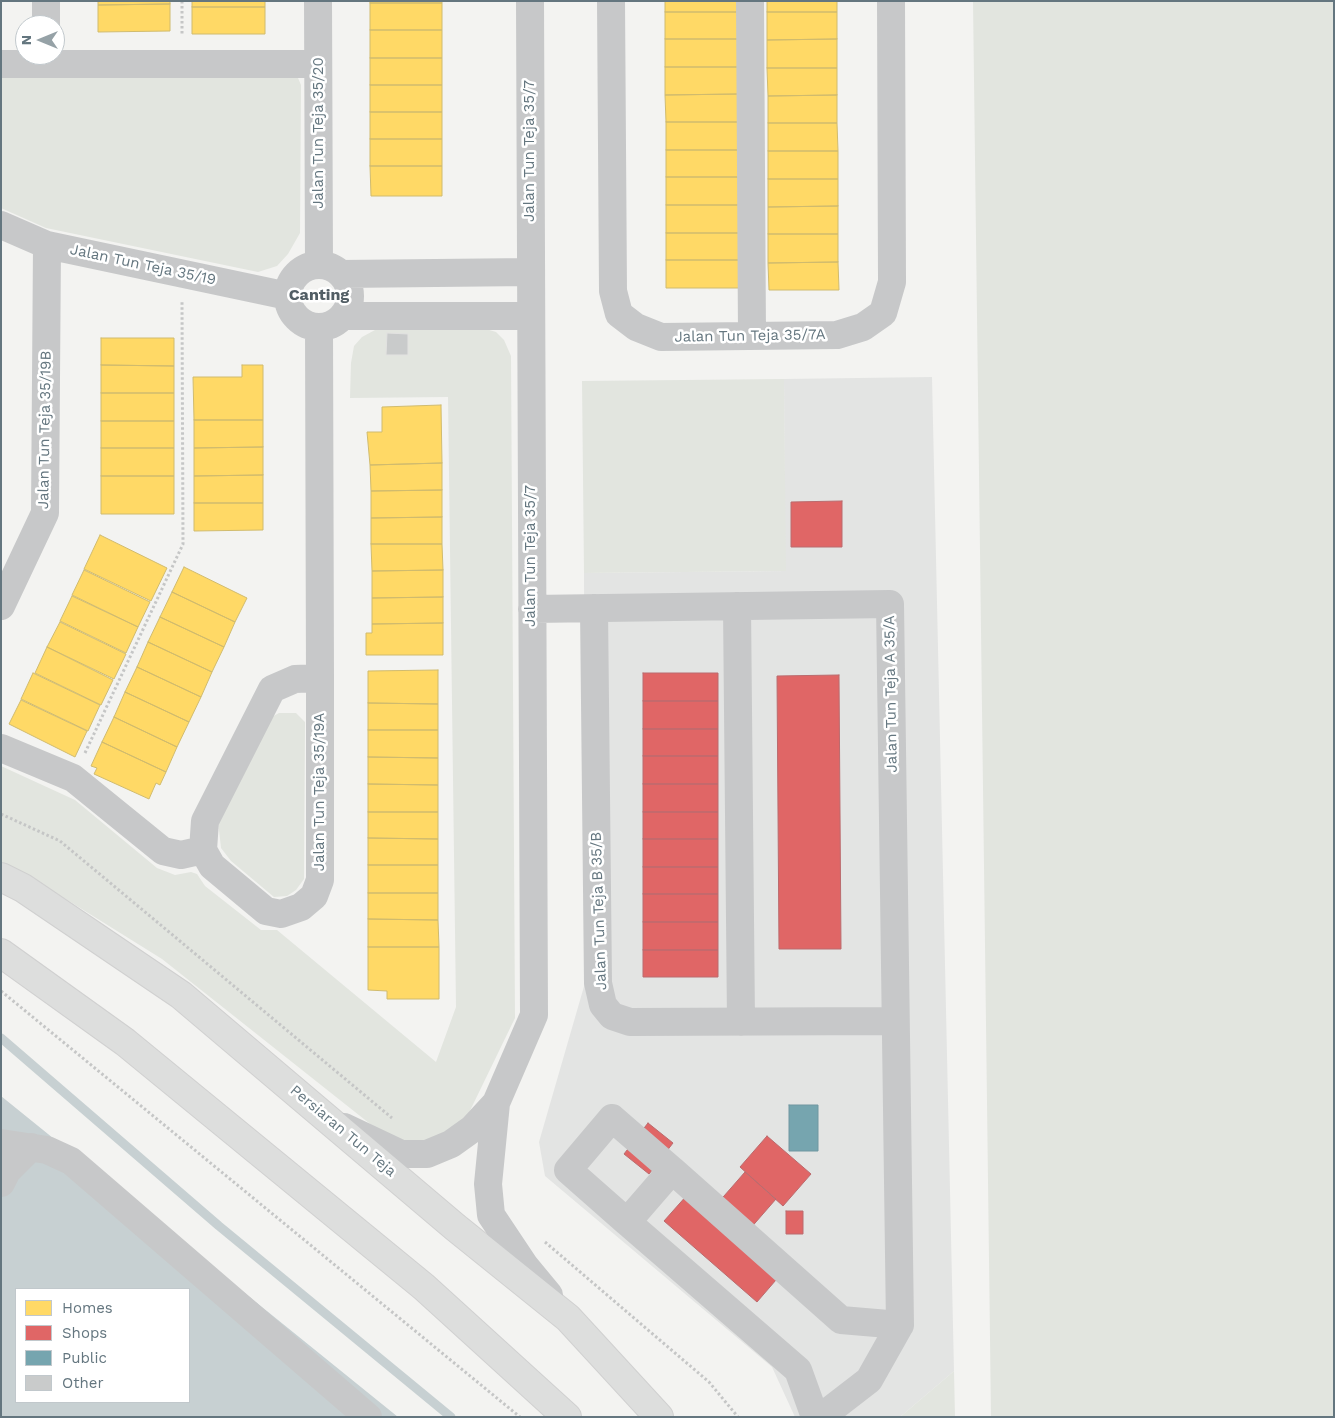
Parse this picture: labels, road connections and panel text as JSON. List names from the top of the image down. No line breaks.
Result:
{"streets":{"main road":["Persiaran Tun Teja"],"street":["Jalan Tun Teja 35/20","Jalan Tun Teja 35/7","Jalan Tun Teja 35/19","Jalan Tun Teja 35/7A","Jalan Tun Teja 35/19B","Jalan Tun Teja A 35/A","Jalan Tun Teja 35/19A","Jalan Tun Teja B 35/B"]},"crossings":[["Jalan Tun Teja 35/20","Jalan Tun Teja 35/19"],["Jalan Tun Teja 35/20","Jalan Tun Teja 35/19A"],["Jalan Tun Teja 35/7","Jalan Tun Teja A 35/A"],["Jalan Tun Teja 35/19","Jalan Tun Teja 35/19B"],["Jalan Tun Teja 35/19","Jalan Tun Teja 35/19A"],["Jalan Tun Teja A 35/A","Jalan Tun Teja B 35/B"]],"districts":["Canting"],"legend":["Homes","Shops","Public","Other"],"north":"left"}
